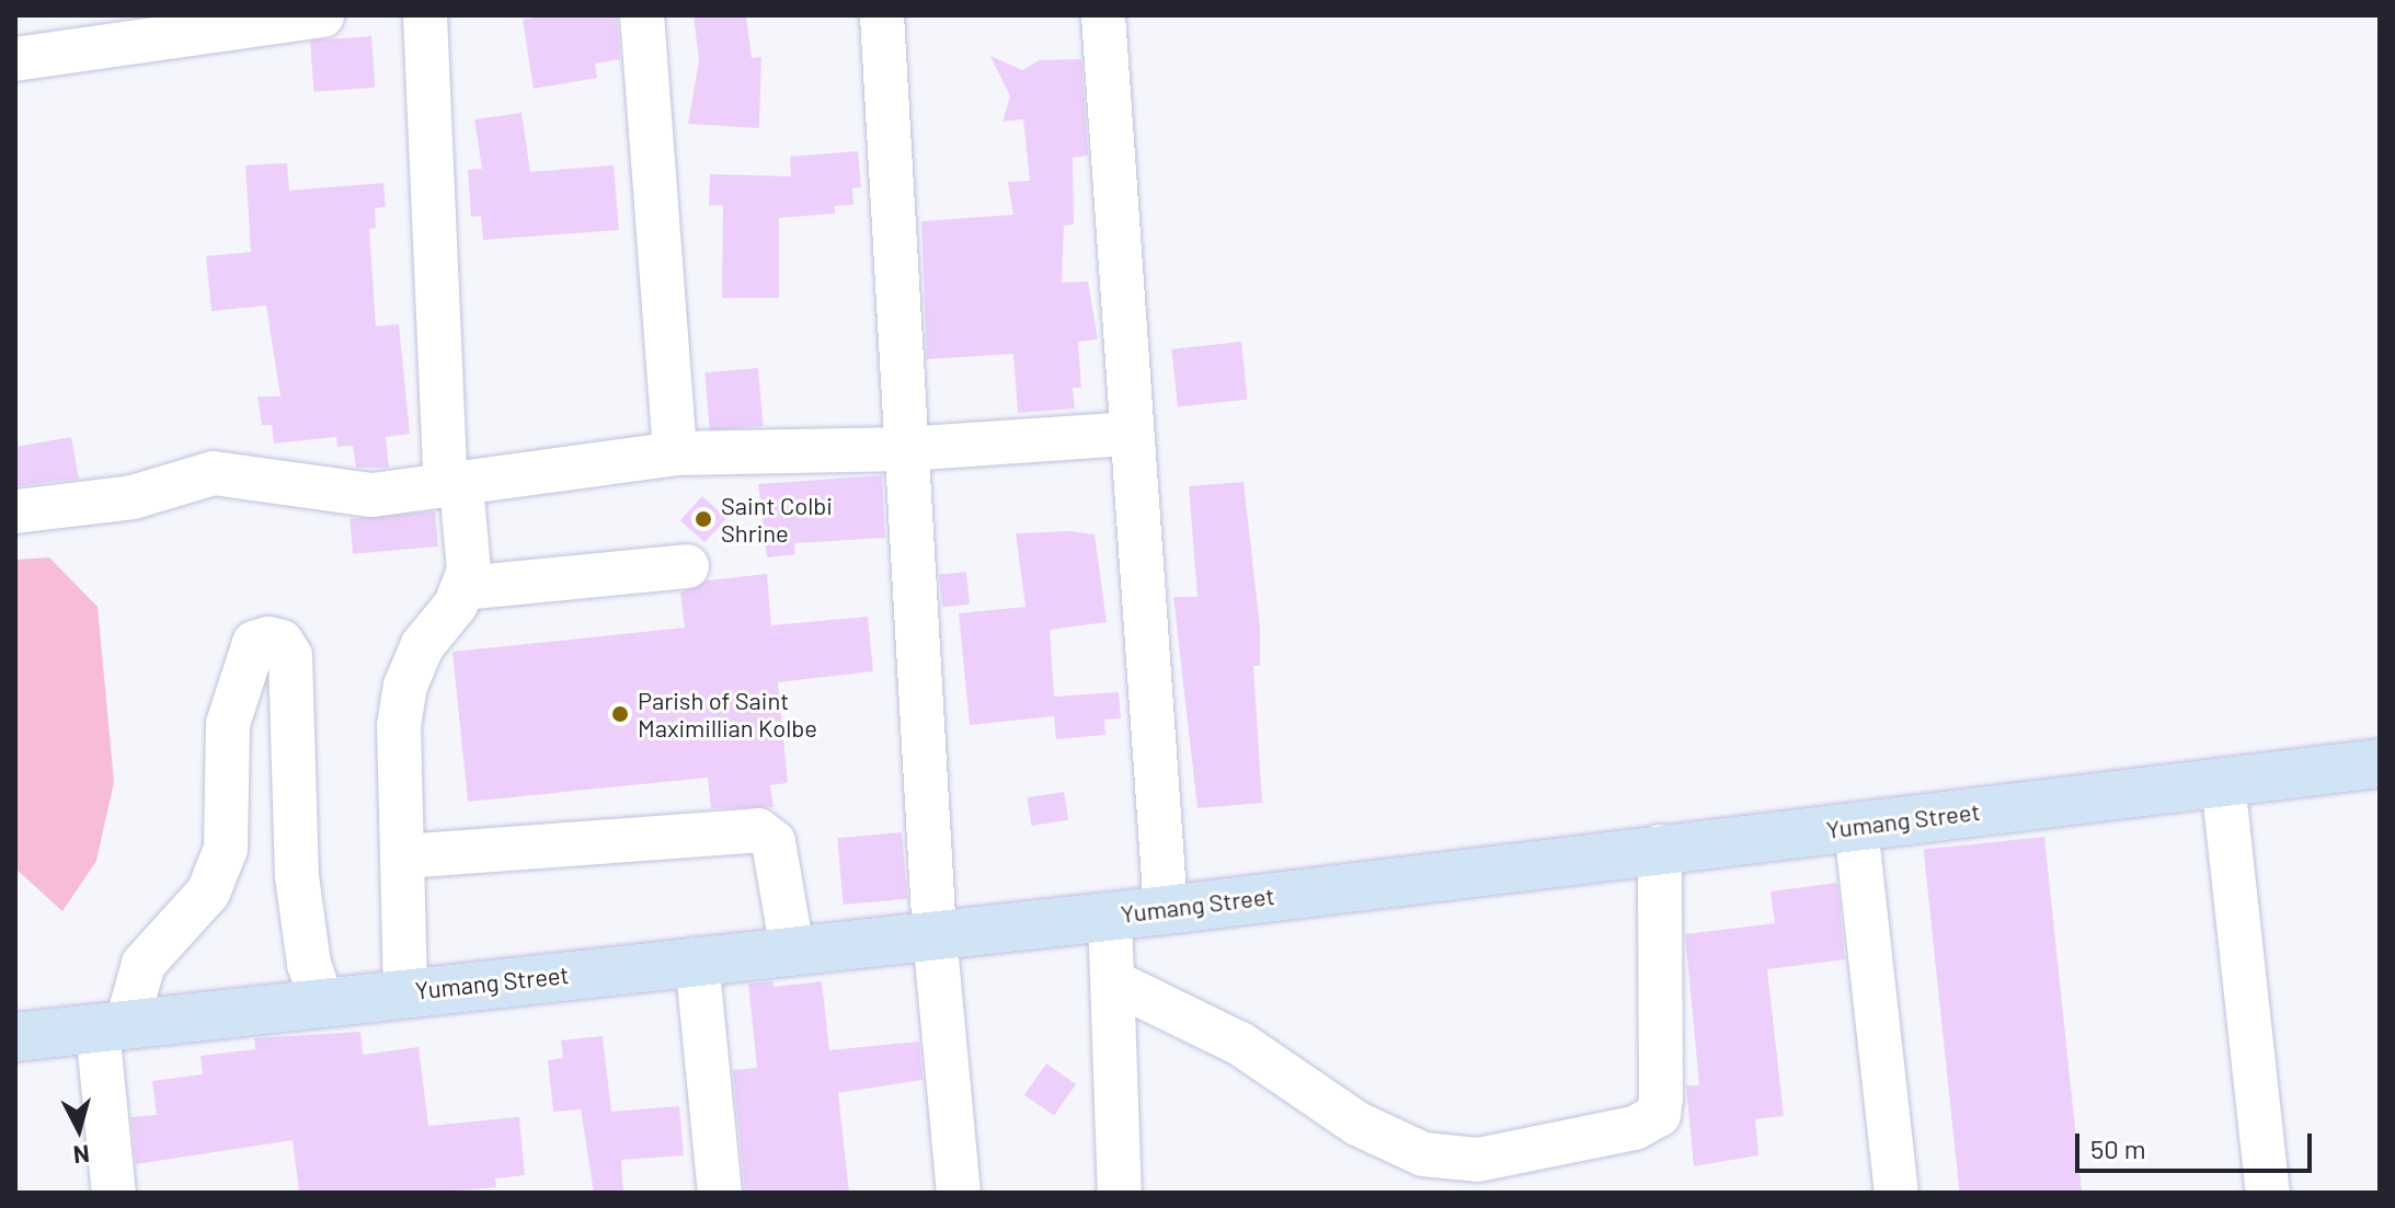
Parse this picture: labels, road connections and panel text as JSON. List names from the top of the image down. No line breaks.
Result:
{"streets":{"main road":["Yumang Street"]},"places":["Saint Colbi Shrine","Parish of Saint Maximillian Kolbe"],"scale_bar":"50 m","north":"bottom"}
